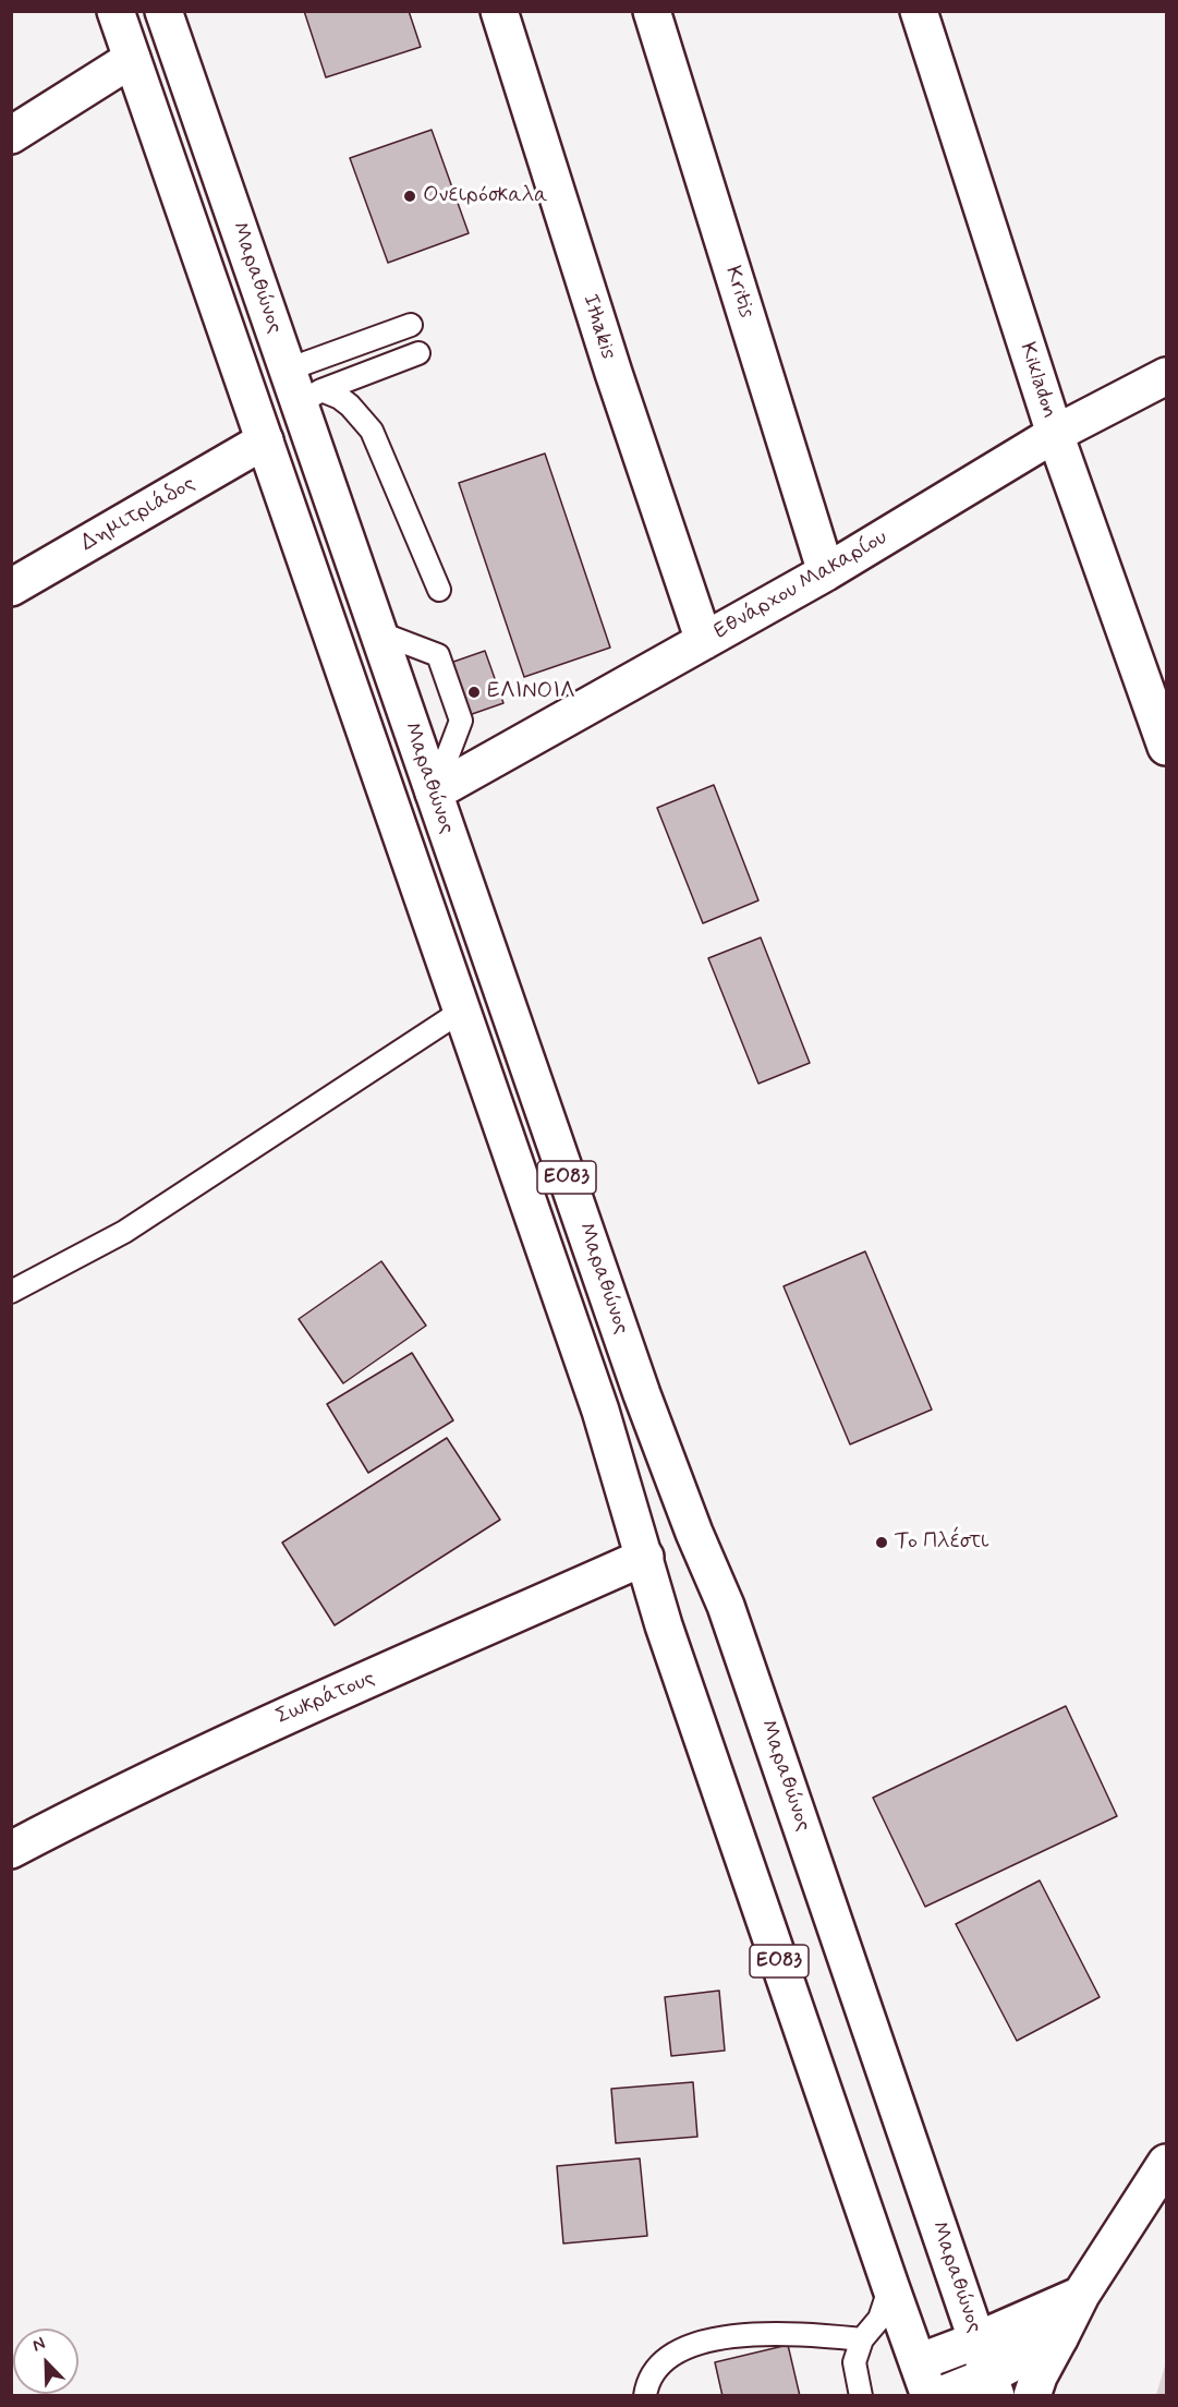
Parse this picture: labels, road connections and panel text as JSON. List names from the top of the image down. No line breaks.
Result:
{"streets":{"main road":["Μαραθώνος","Kritis","Ithakis","Kikladon","Δημιτριάδος","Εθνάρχου Μακαρίου","ΕΟ83","Σωκράτους"]},"crossings":[["Μαραθώνος","Δημιτριάδος"],["Μαραθώνος","Εθνάρχου Μακαρίου"],["Μαραθώνος","Σωκράτους"],["Kritis","Εθνάρχου Μακαρίου"],["Ithakis","Εθνάρχου Μακαρίου"],["Kikladon","Εθνάρχου Μακαρίου"]],"places":["Ονειρόσκαλα","ΕΛΙΝΟΙΛ","Το Πλέστι"],"north":"top left"}
